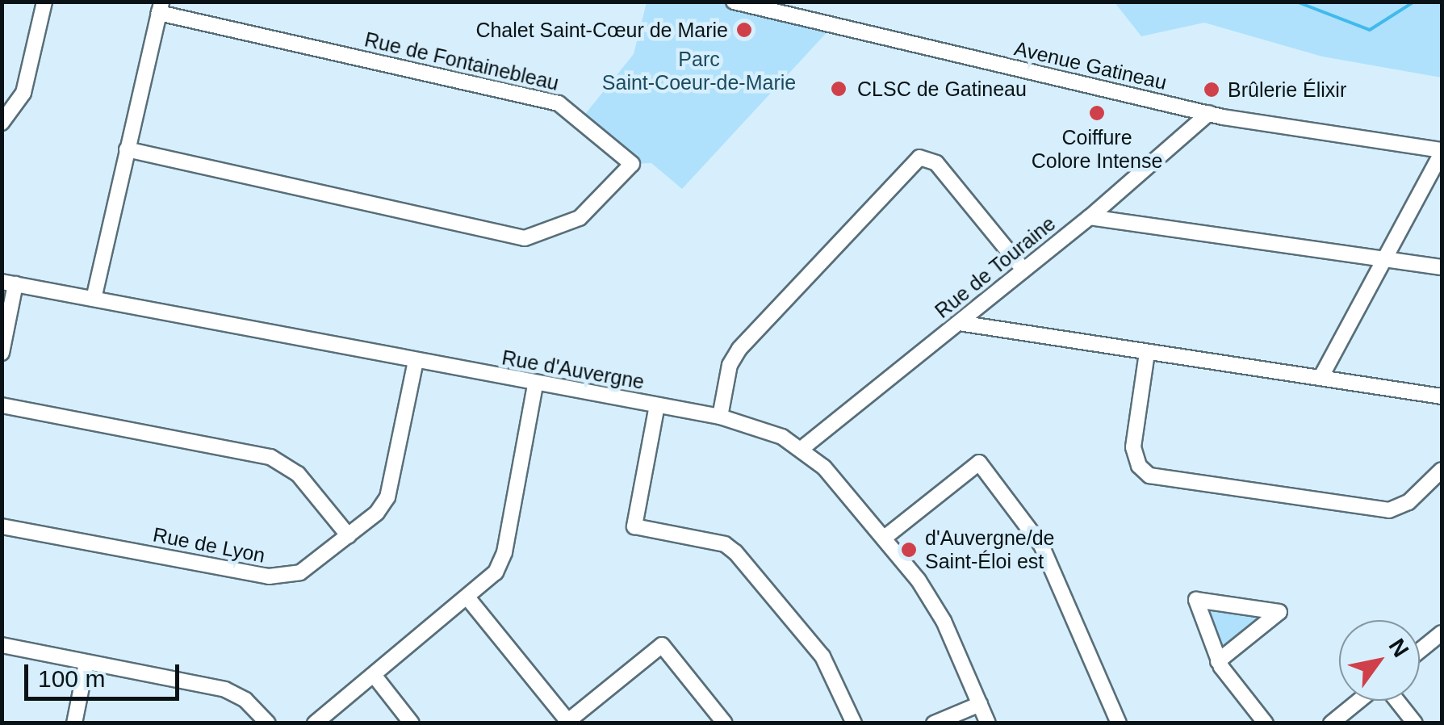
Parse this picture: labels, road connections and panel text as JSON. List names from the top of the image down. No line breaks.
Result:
{"streets":{"street":["Rue de Fontainebleau","Avenue Gatineau","Rue de Touraine","Rue d'Auvergne","Rue de Lyon"]},"crossings":[["Avenue Gatineau","Rue de Touraine"],["Rue de Touraine","Rue d'Auvergne"],["Rue d'Auvergne","Rue de Lyon"]],"parks":["Parc Saint-Coeur-de-Marie"],"places":["Chalet Saint-Cœur de Marie","CLSC de Gatineau","Brûlerie Élixir","Coiffure Colore Intense","d'Auvergne/de Saint-Éloi est"],"scale_bar":"100 m","north":"top right"}
